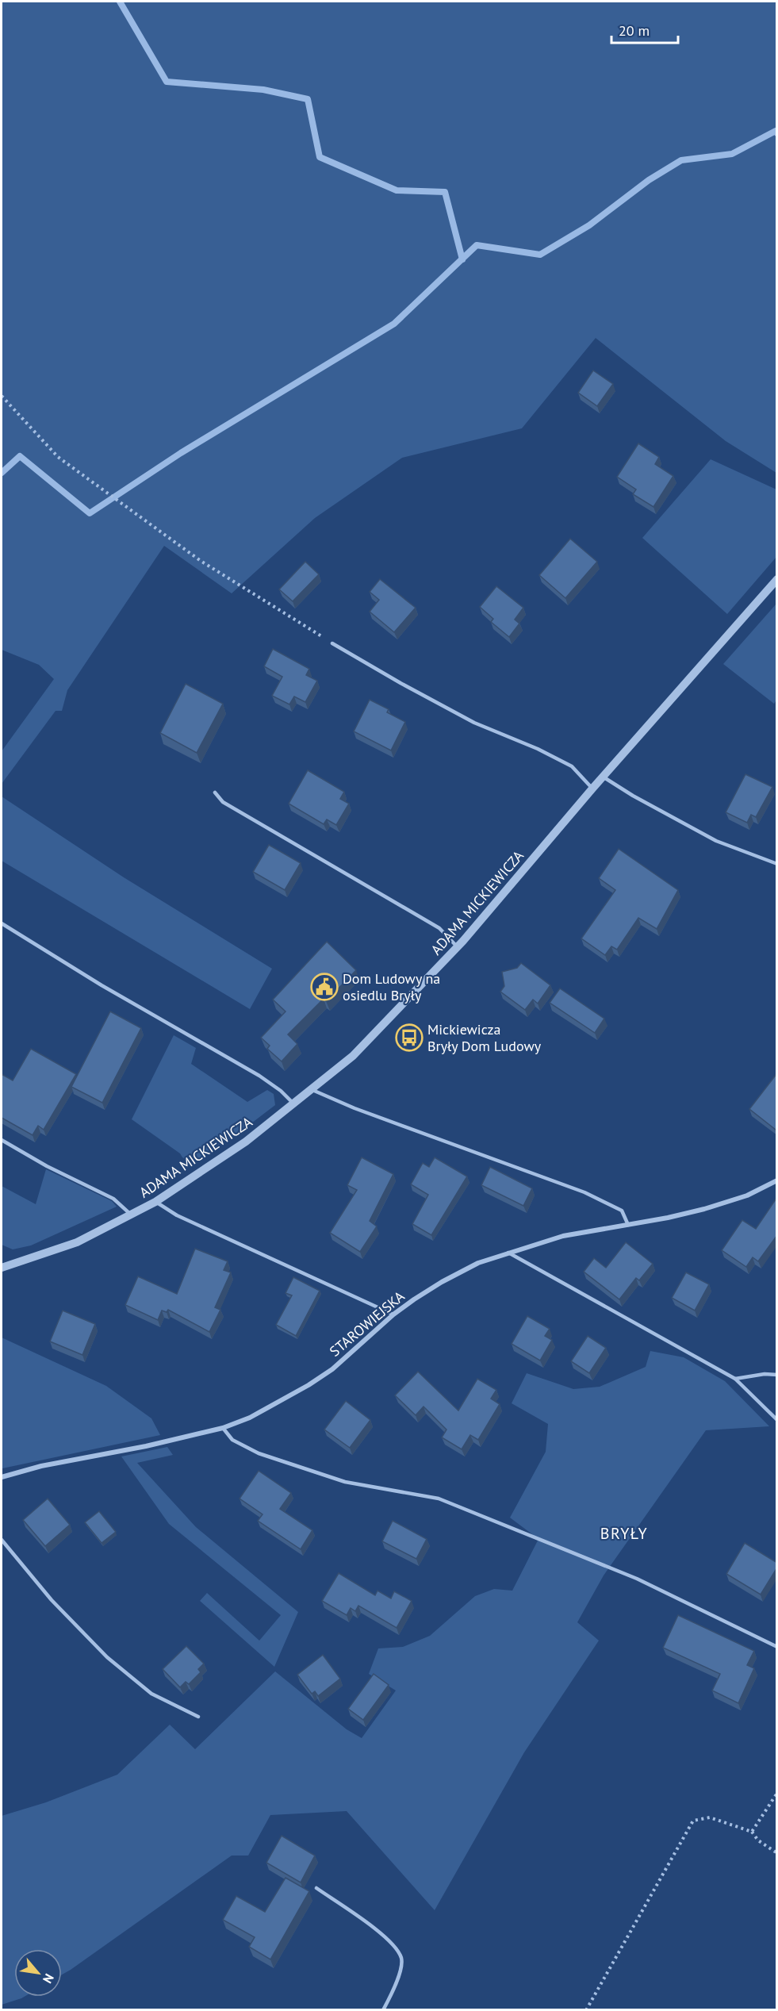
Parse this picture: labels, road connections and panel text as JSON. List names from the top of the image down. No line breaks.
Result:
{"streets":{"street":["ADAMA MICKIEWICZA","STAROWIEJSKA"]},"districts":["BRYŁY"],"places":{"public building":["Dom Ludowy na osiedlu Bryły"],"bus stop":["Mickiewicza Bryły Dom Ludowy"]},"scale_bar":"20 m","north":"bottom right"}
